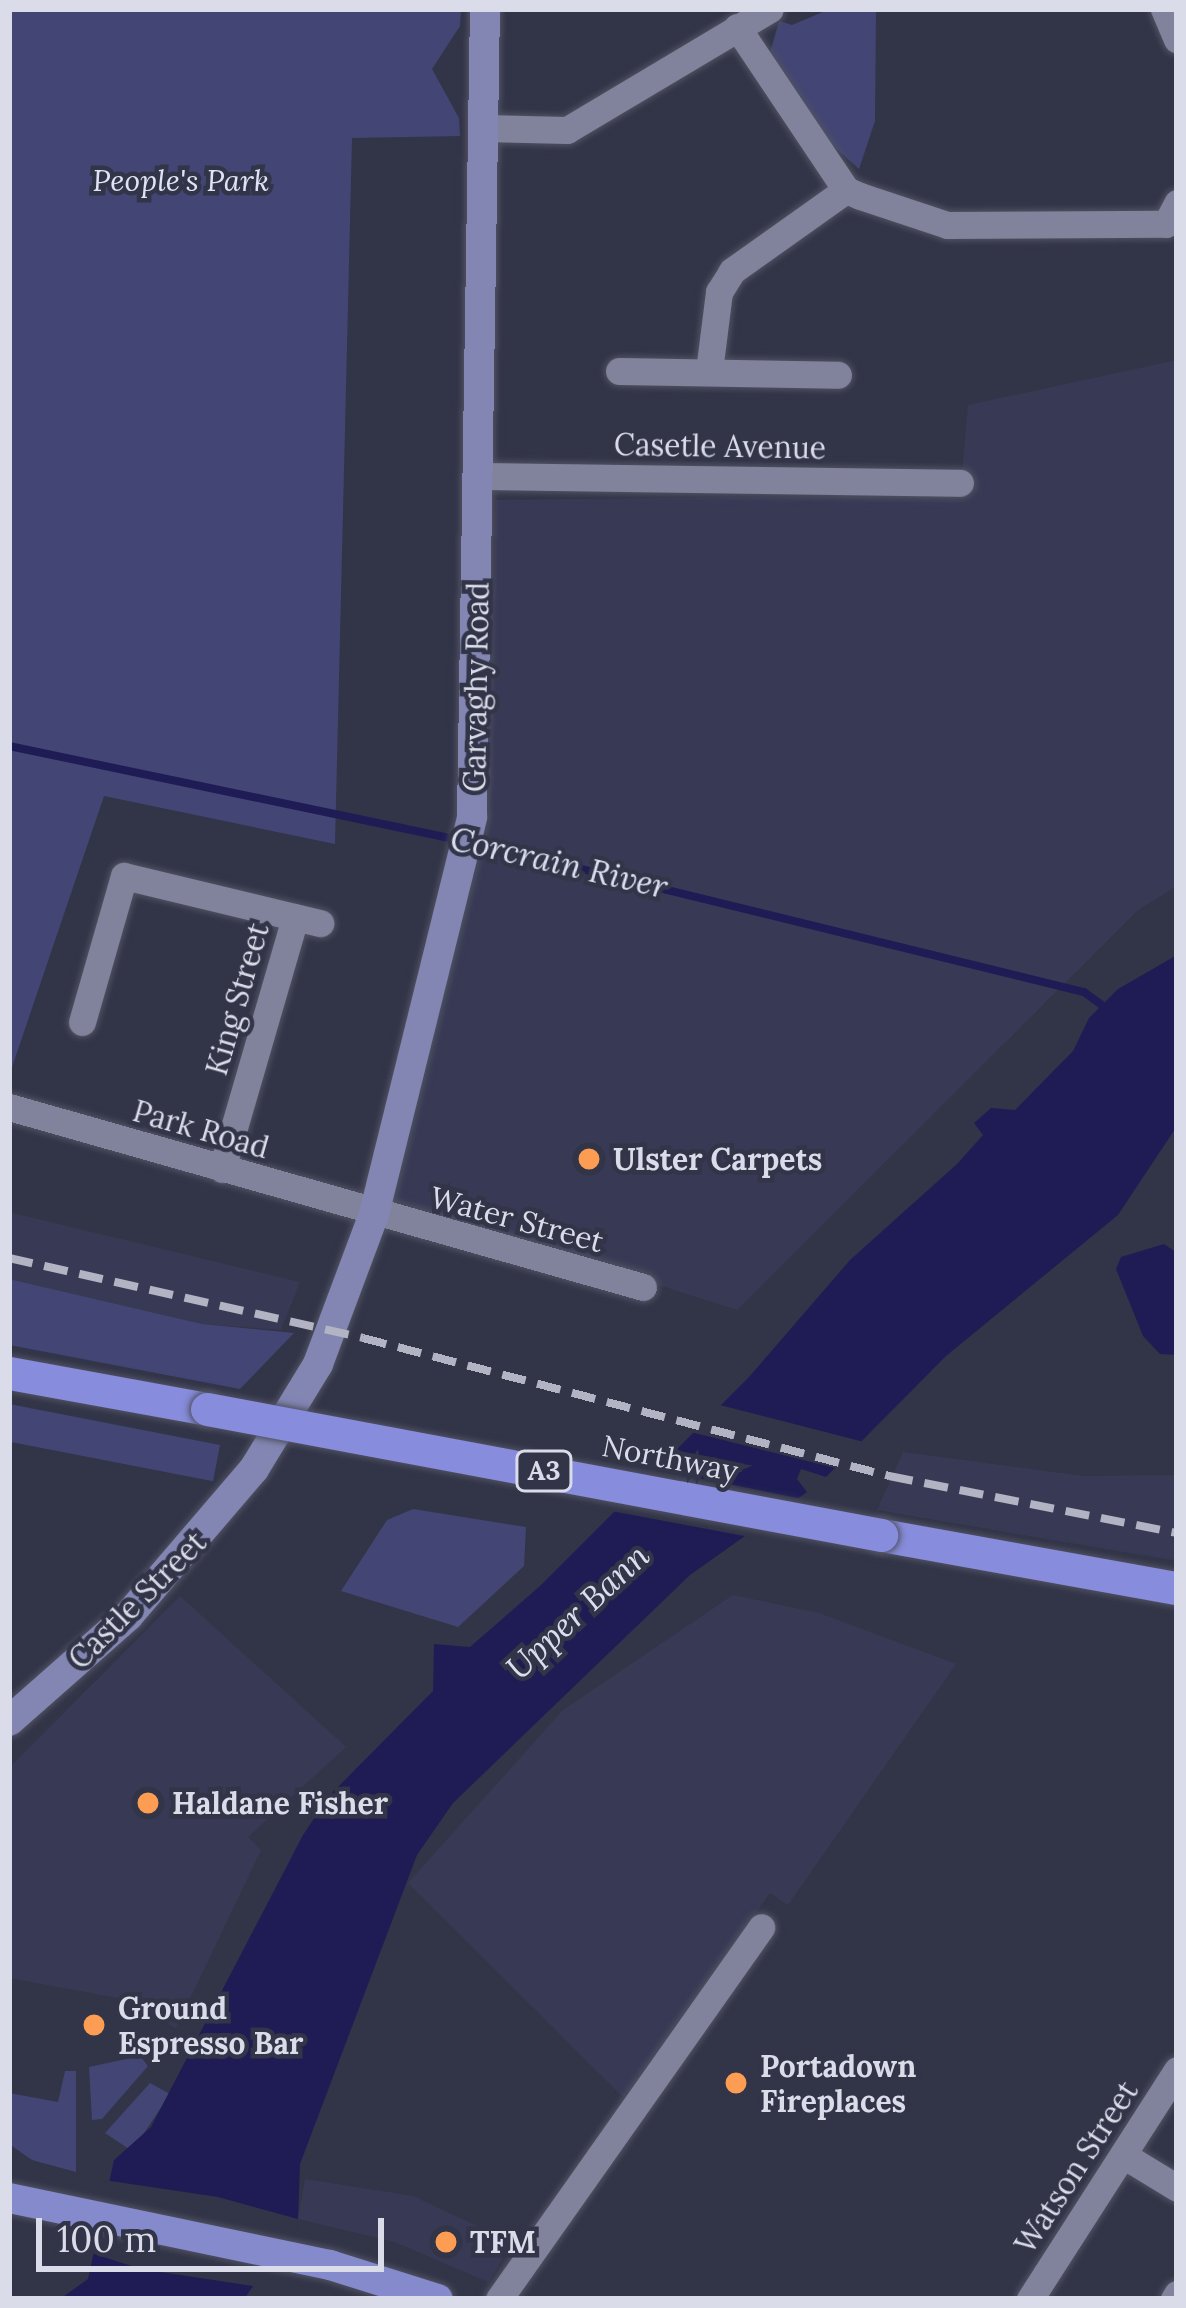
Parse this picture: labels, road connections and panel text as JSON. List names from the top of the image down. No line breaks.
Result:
{"streets":{"highway":["Northway","A3"],"main road":["Garvaghy Road","Castle Street"],"street":["Casetle Avenue","King Street","Park Road","Water Street","Watson Street"]},"crossings":[["Casetle Avenue","Garvaghy Road"],["Garvaghy Road","Park Road"],["Garvaghy Road","Water Street"],["Garvaghy Road","Castle Street"],["King Street","Park Road"],["Park Road","Water Street"]],"water":["Corcrain River","Upper Bann"],"parks":["People's Park"],"places":["Ulster Carpets","Haldane Fisher","Ground Espresso Bar","Portadown Fireplaces","TFM"],"scale_bar":"100 m"}
